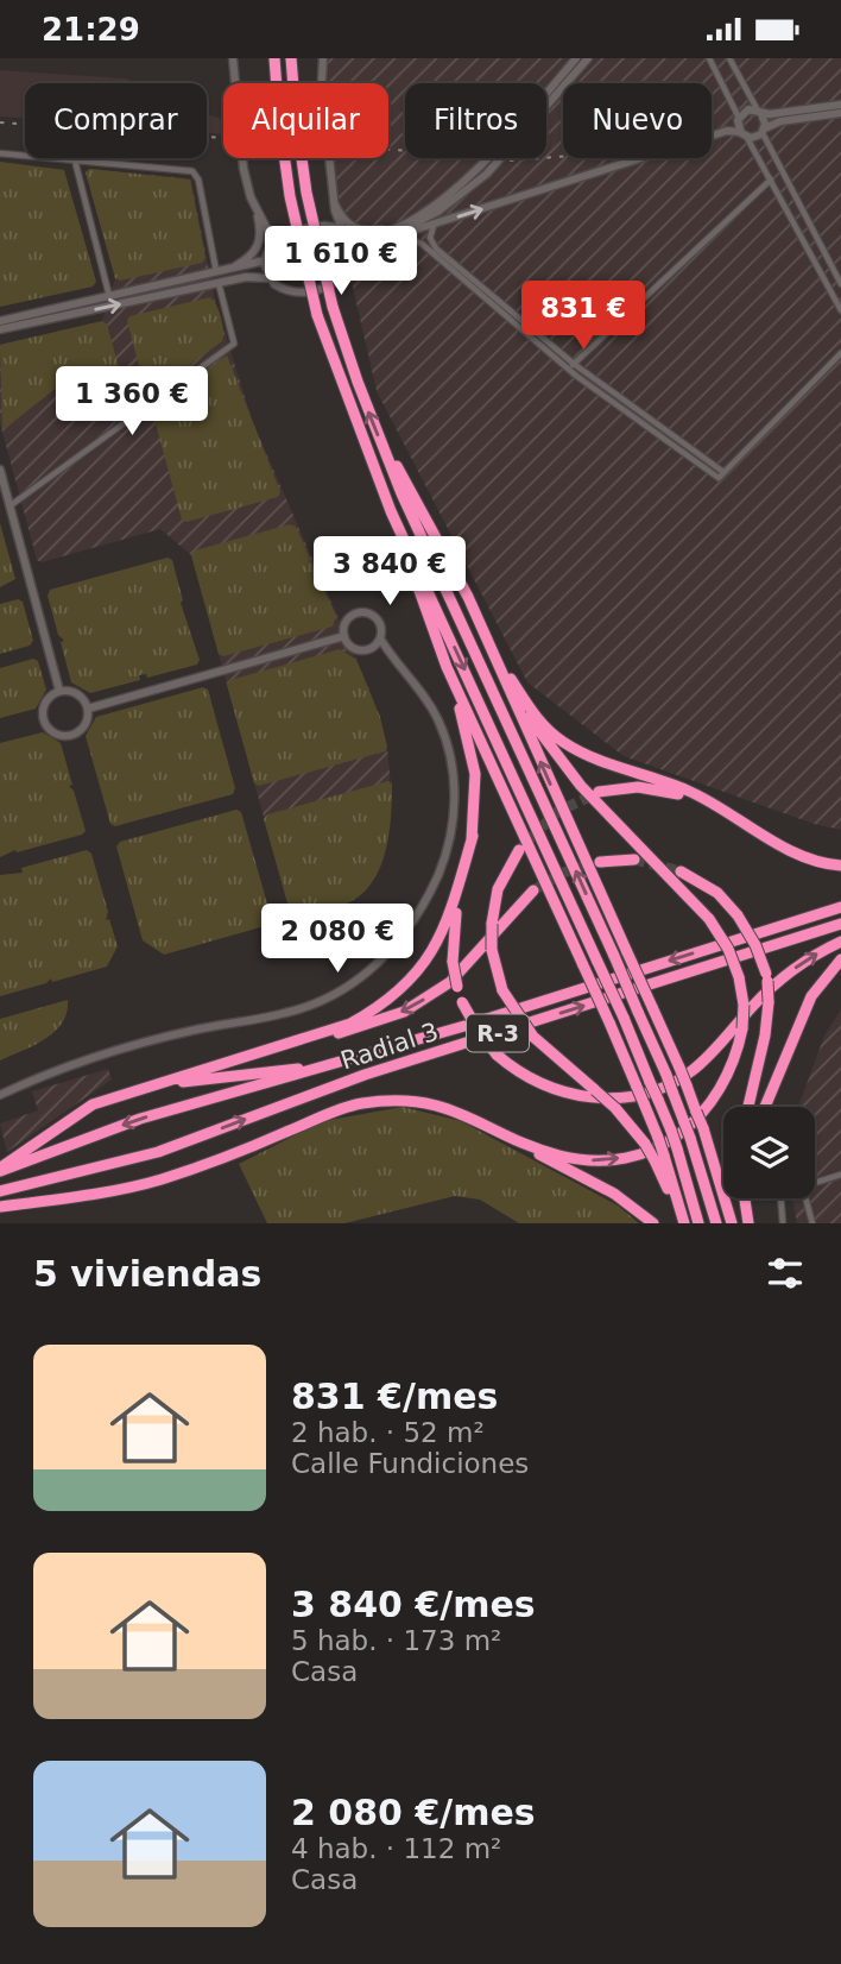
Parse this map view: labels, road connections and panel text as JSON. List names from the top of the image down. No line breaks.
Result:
{"streets":{"highway":["R-3","Radial 3"]},"page":{"status":"21:29","chip":["Comprar","Alquilar","Filtros","Nuevo"],"price":["1 610 €","831 €","1 360 €","3 840 €","2 080 €"],"heading":"5 viviendas","list":[{"name":"831 €/mes","note":"2 hab. · 52 m² · Calle Fundiciones"},{"name":"3 840 €/mes","note":"5 hab. · 173 m² · Casa"},{"name":"2 080 €/mes","note":"4 hab. · 112 m² · Casa"}]}}
